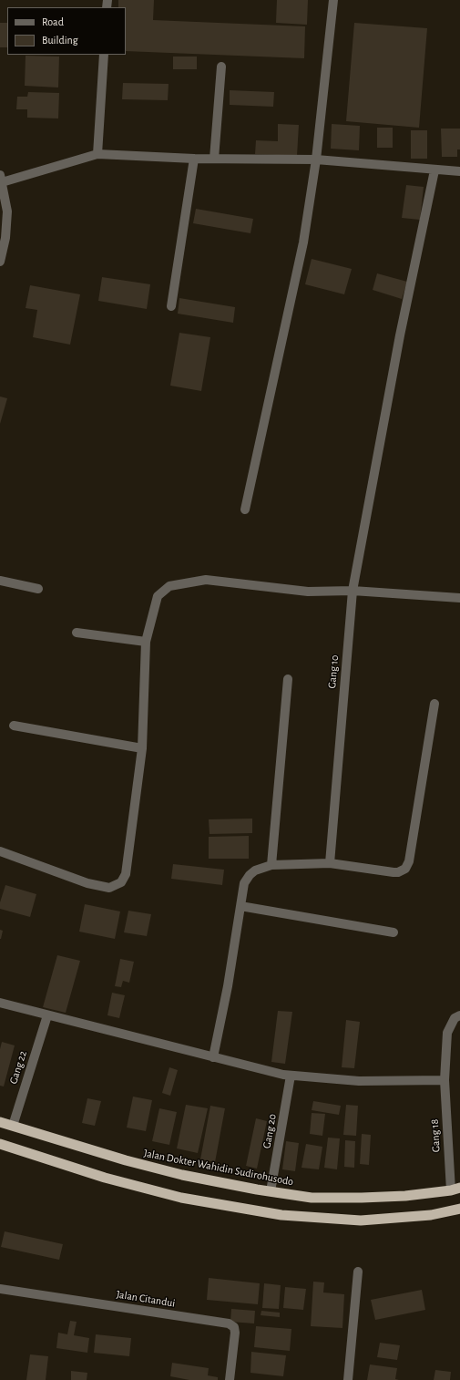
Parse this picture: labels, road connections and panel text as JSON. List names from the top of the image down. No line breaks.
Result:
{"streets":{"highway":["Jalan Dokter Wahidin Sudirohusodo"],"street":["Gang 10","Gang 22","Gang 20","Gang 18","Jalan Citandui"]},"crossings":[["Gang 22","Jalan Dokter Wahidin Sudirohusodo"],["Gang 20","Jalan Dokter Wahidin Sudirohusodo"],["Gang 18","Jalan Dokter Wahidin Sudirohusodo"]],"legend":["Road","Building"]}
